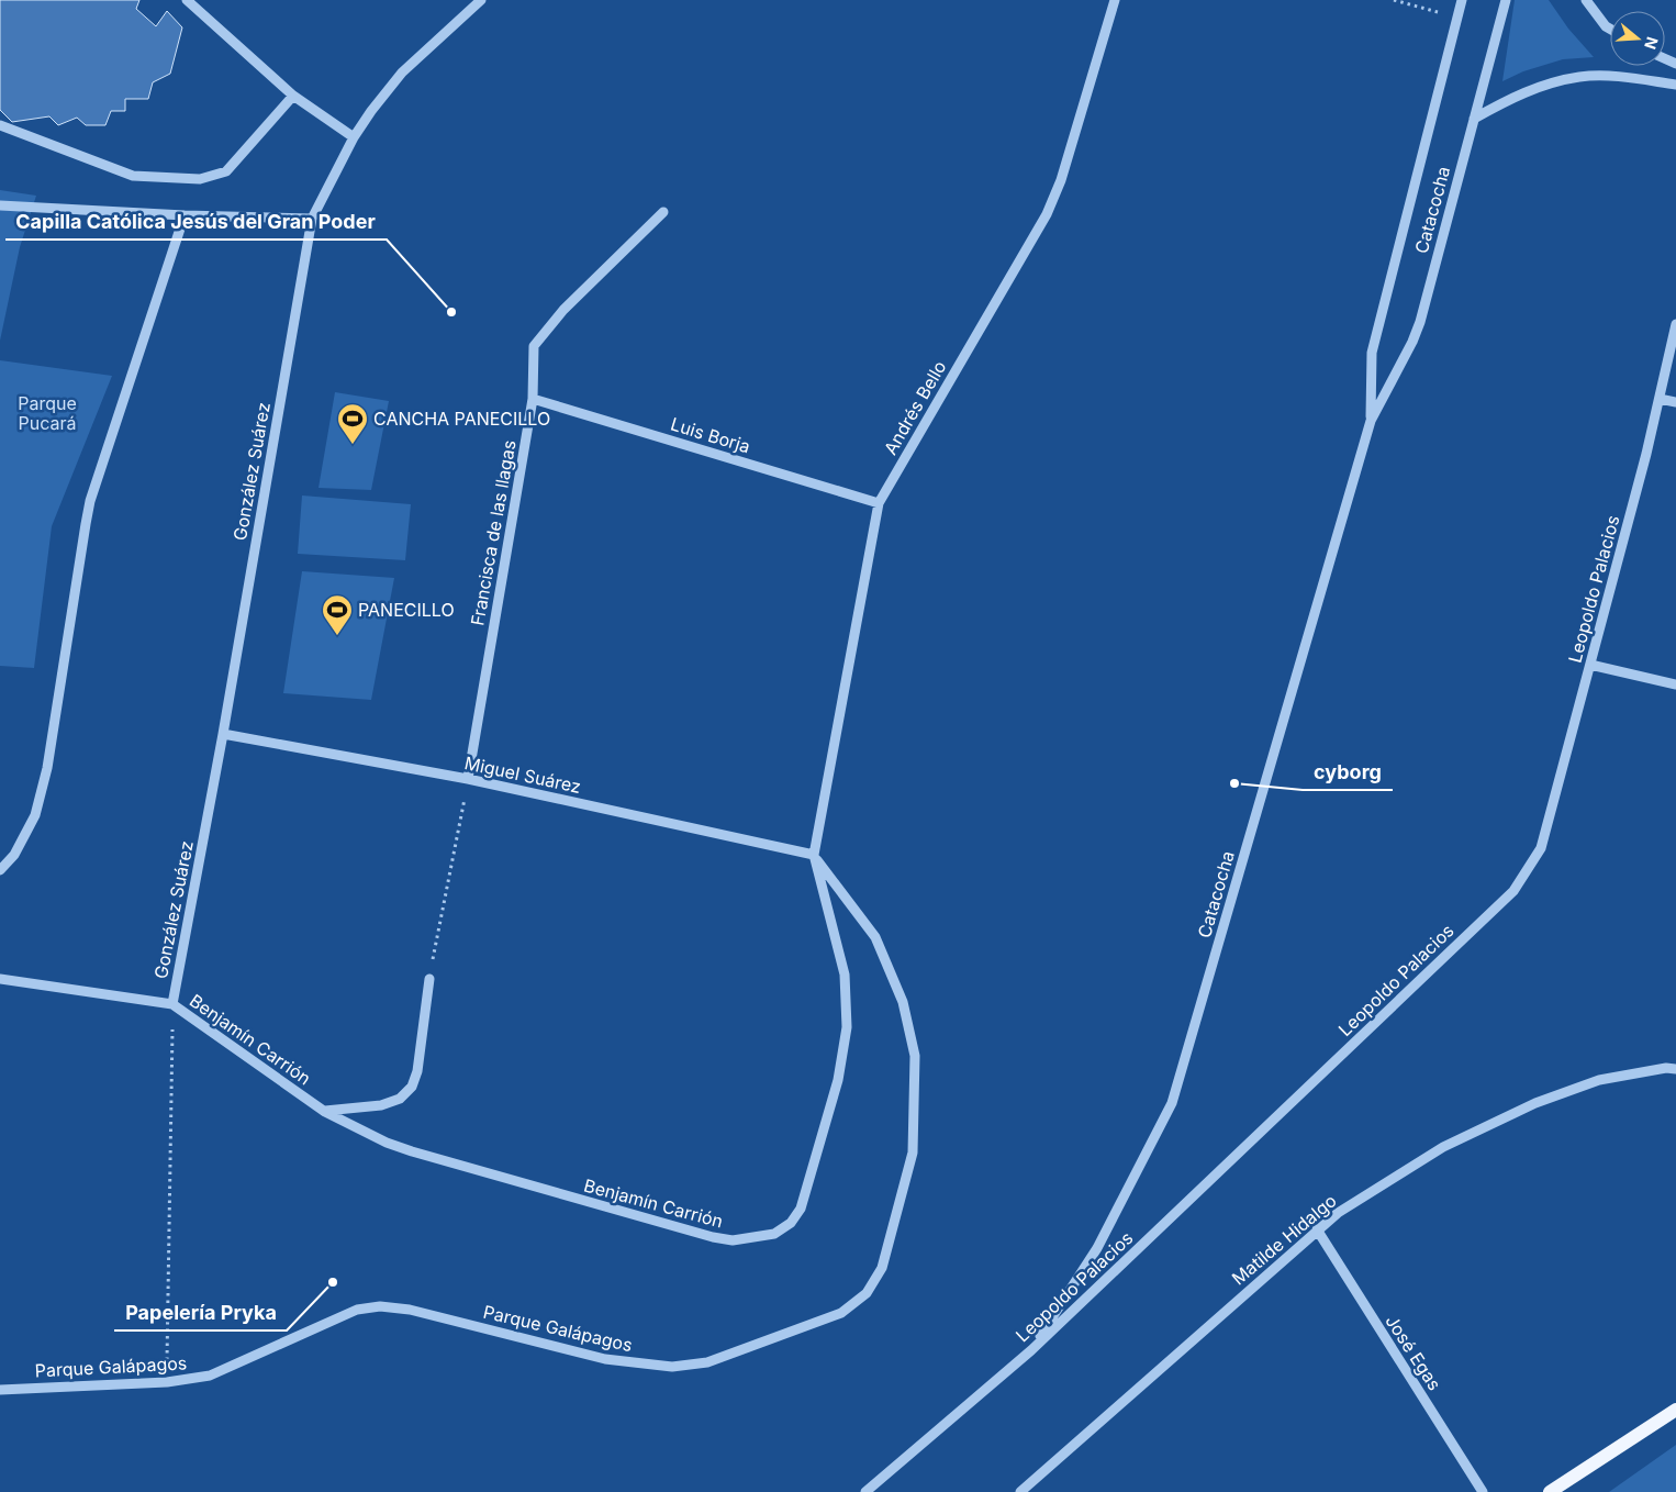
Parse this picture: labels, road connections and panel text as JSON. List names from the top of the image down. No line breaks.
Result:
{"streets":{"street":["Catacocha","Andrés Bello","Luis Borja","González Suárez","Francisca de las llagas","Leopoldo Palacios","Miguel Suárez","Benjamín Carrión","Matilde Hidalgo","Parque Galápagos","José Egas"]},"crossings":[["Catacocha","Leopoldo Palacios"],["Andrés Bello","Luis Borja"],["Andrés Bello","Miguel Suárez"],["Andrés Bello","Benjamín Carrión"],["Andrés Bello","Parque Galápagos"],["Luis Borja","Francisca de las llagas"],["González Suárez","Miguel Suárez"],["González Suárez","Benjamín Carrión"],["Francisca de las llagas","Miguel Suárez"],["Miguel Suárez","Benjamín Carrión"],["Miguel Suárez","Parque Galápagos"],["Benjamín Carrión","Parque Galápagos"],["Matilde Hidalgo","José Egas"]],"parks":["Parque Pucará"],"places":{"other":["Capilla Católica Jesús del Gran Poder","cyborg","Papelería Pryka"],"sports":["CANCHA PANECILLO","PANECILLO"]},"north":"right"}
